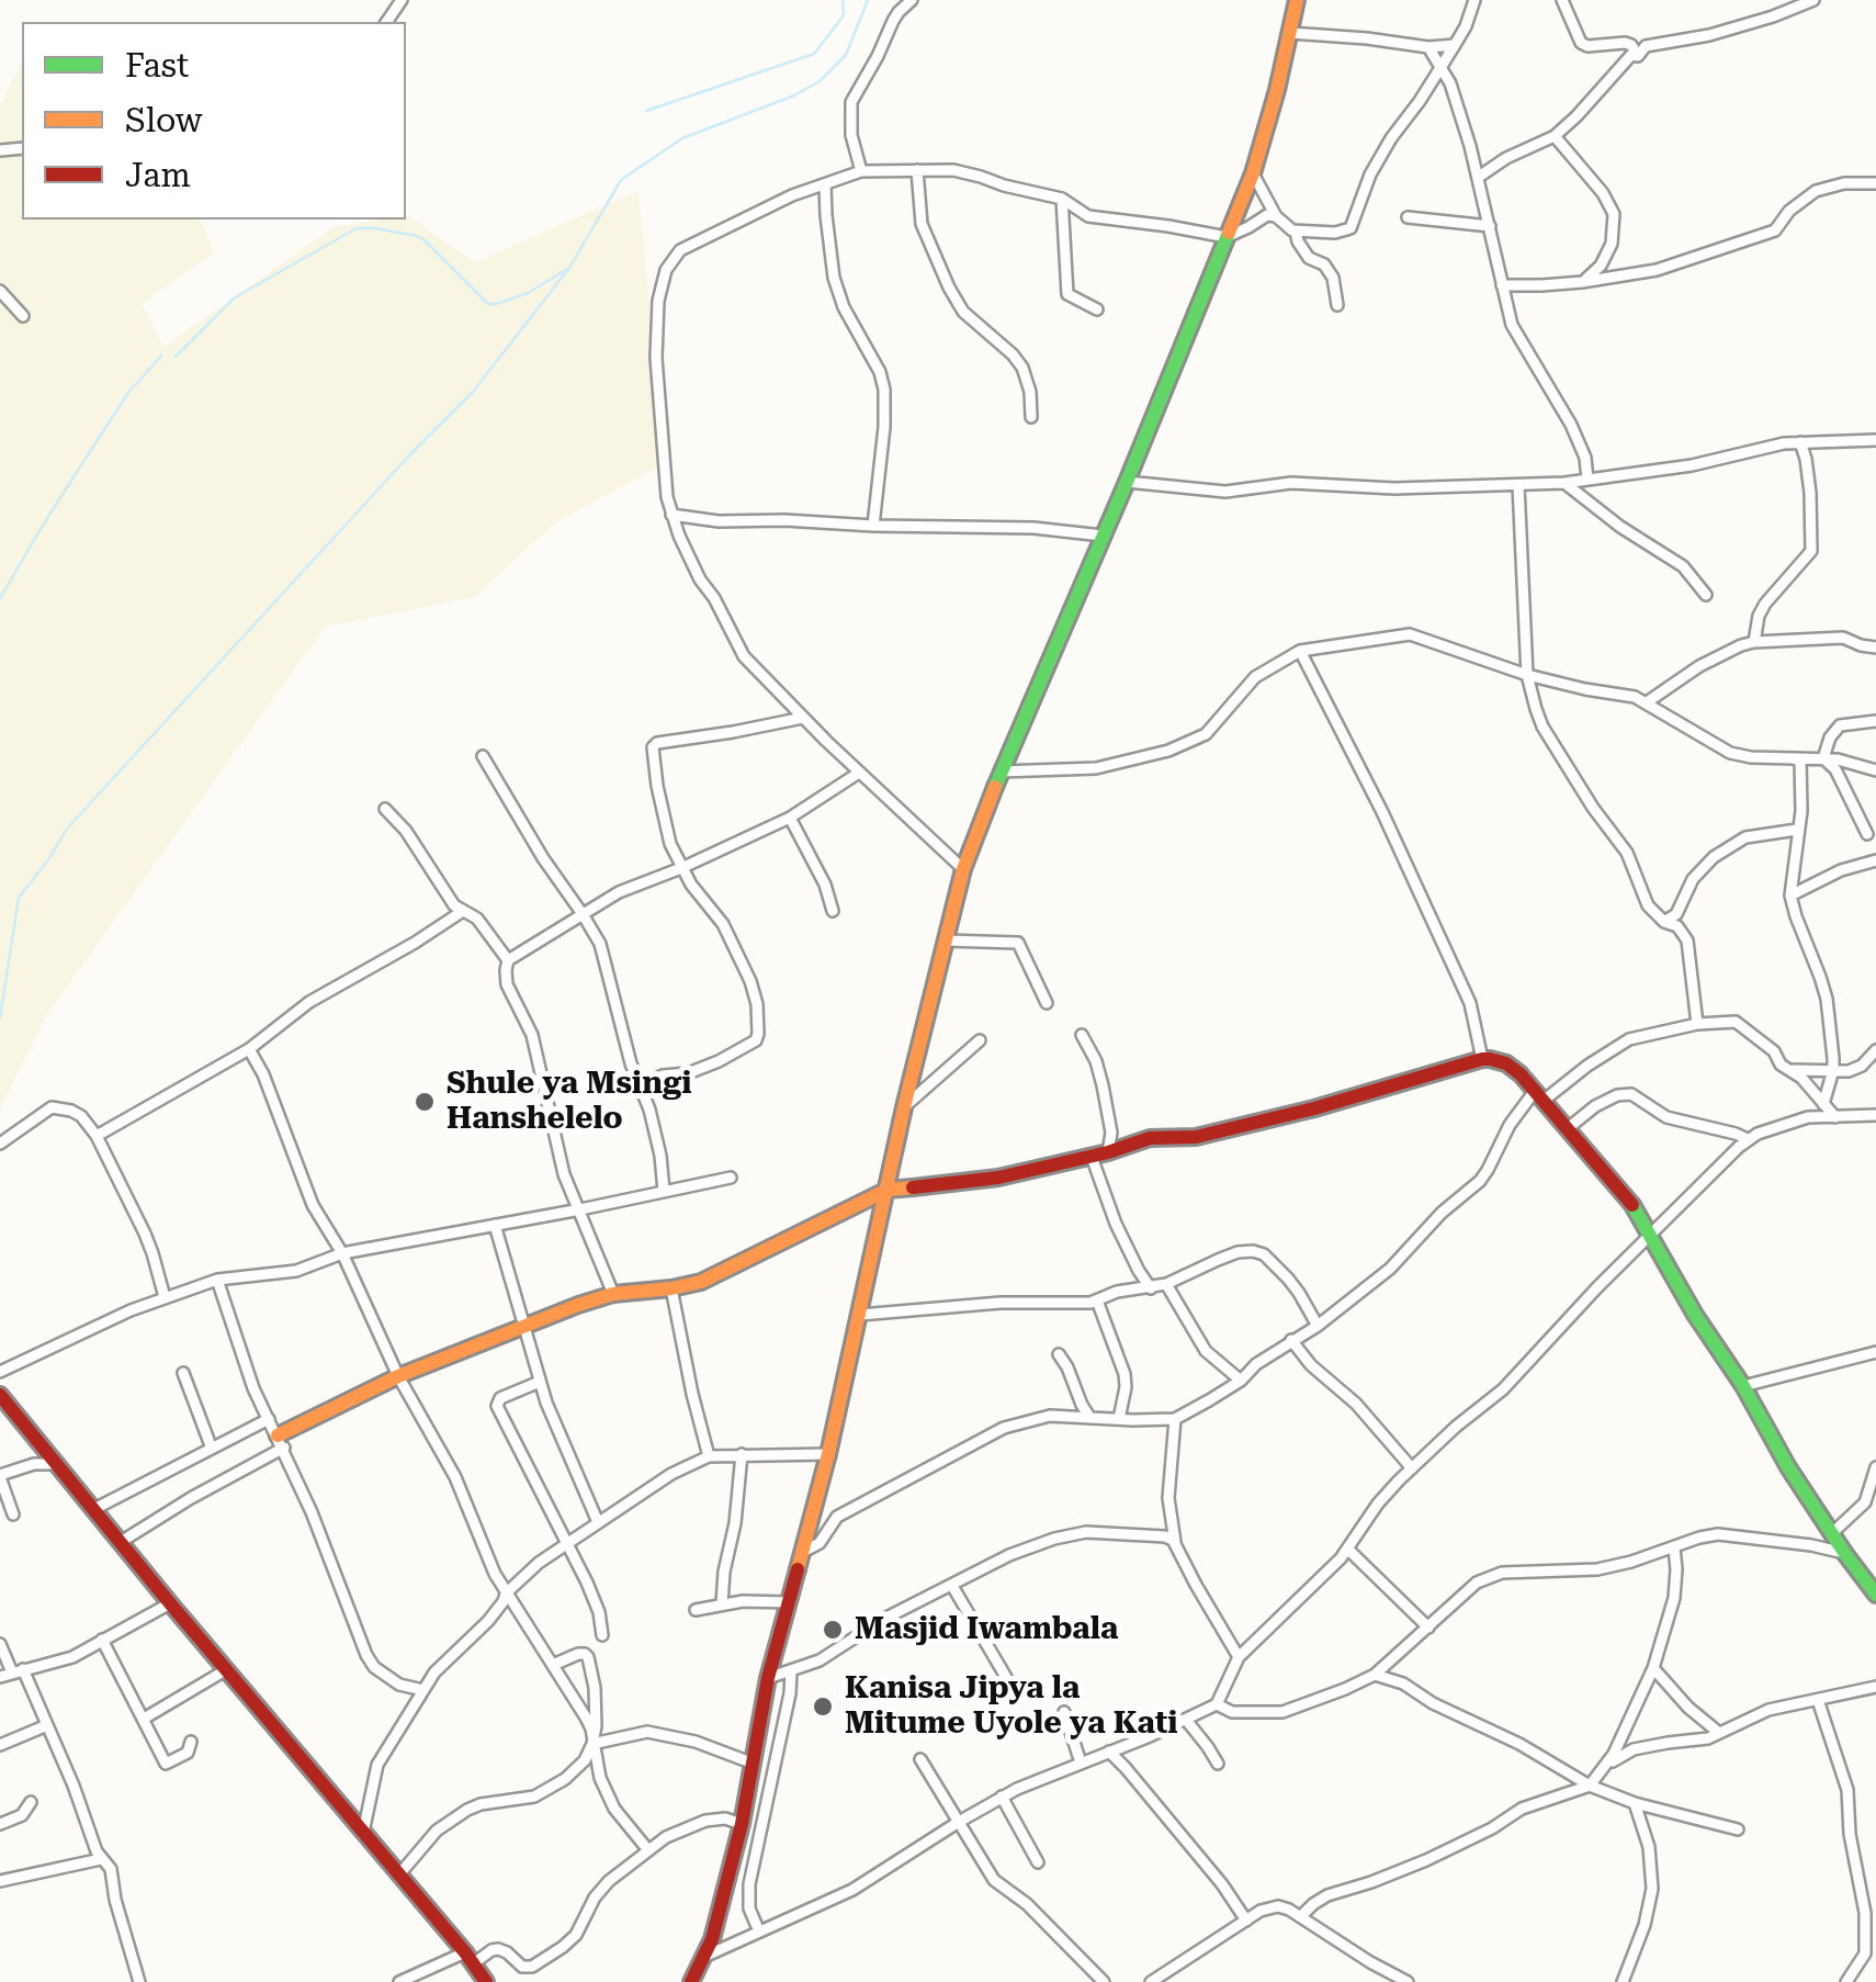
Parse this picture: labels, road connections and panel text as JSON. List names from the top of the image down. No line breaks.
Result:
{"places":["Shule ya Msingi Hanshelelo","Masjid Iwambala","Kanisa Jipya la Mitume Uyole ya Kati"],"legend":["Fast","Slow","Jam"]}
